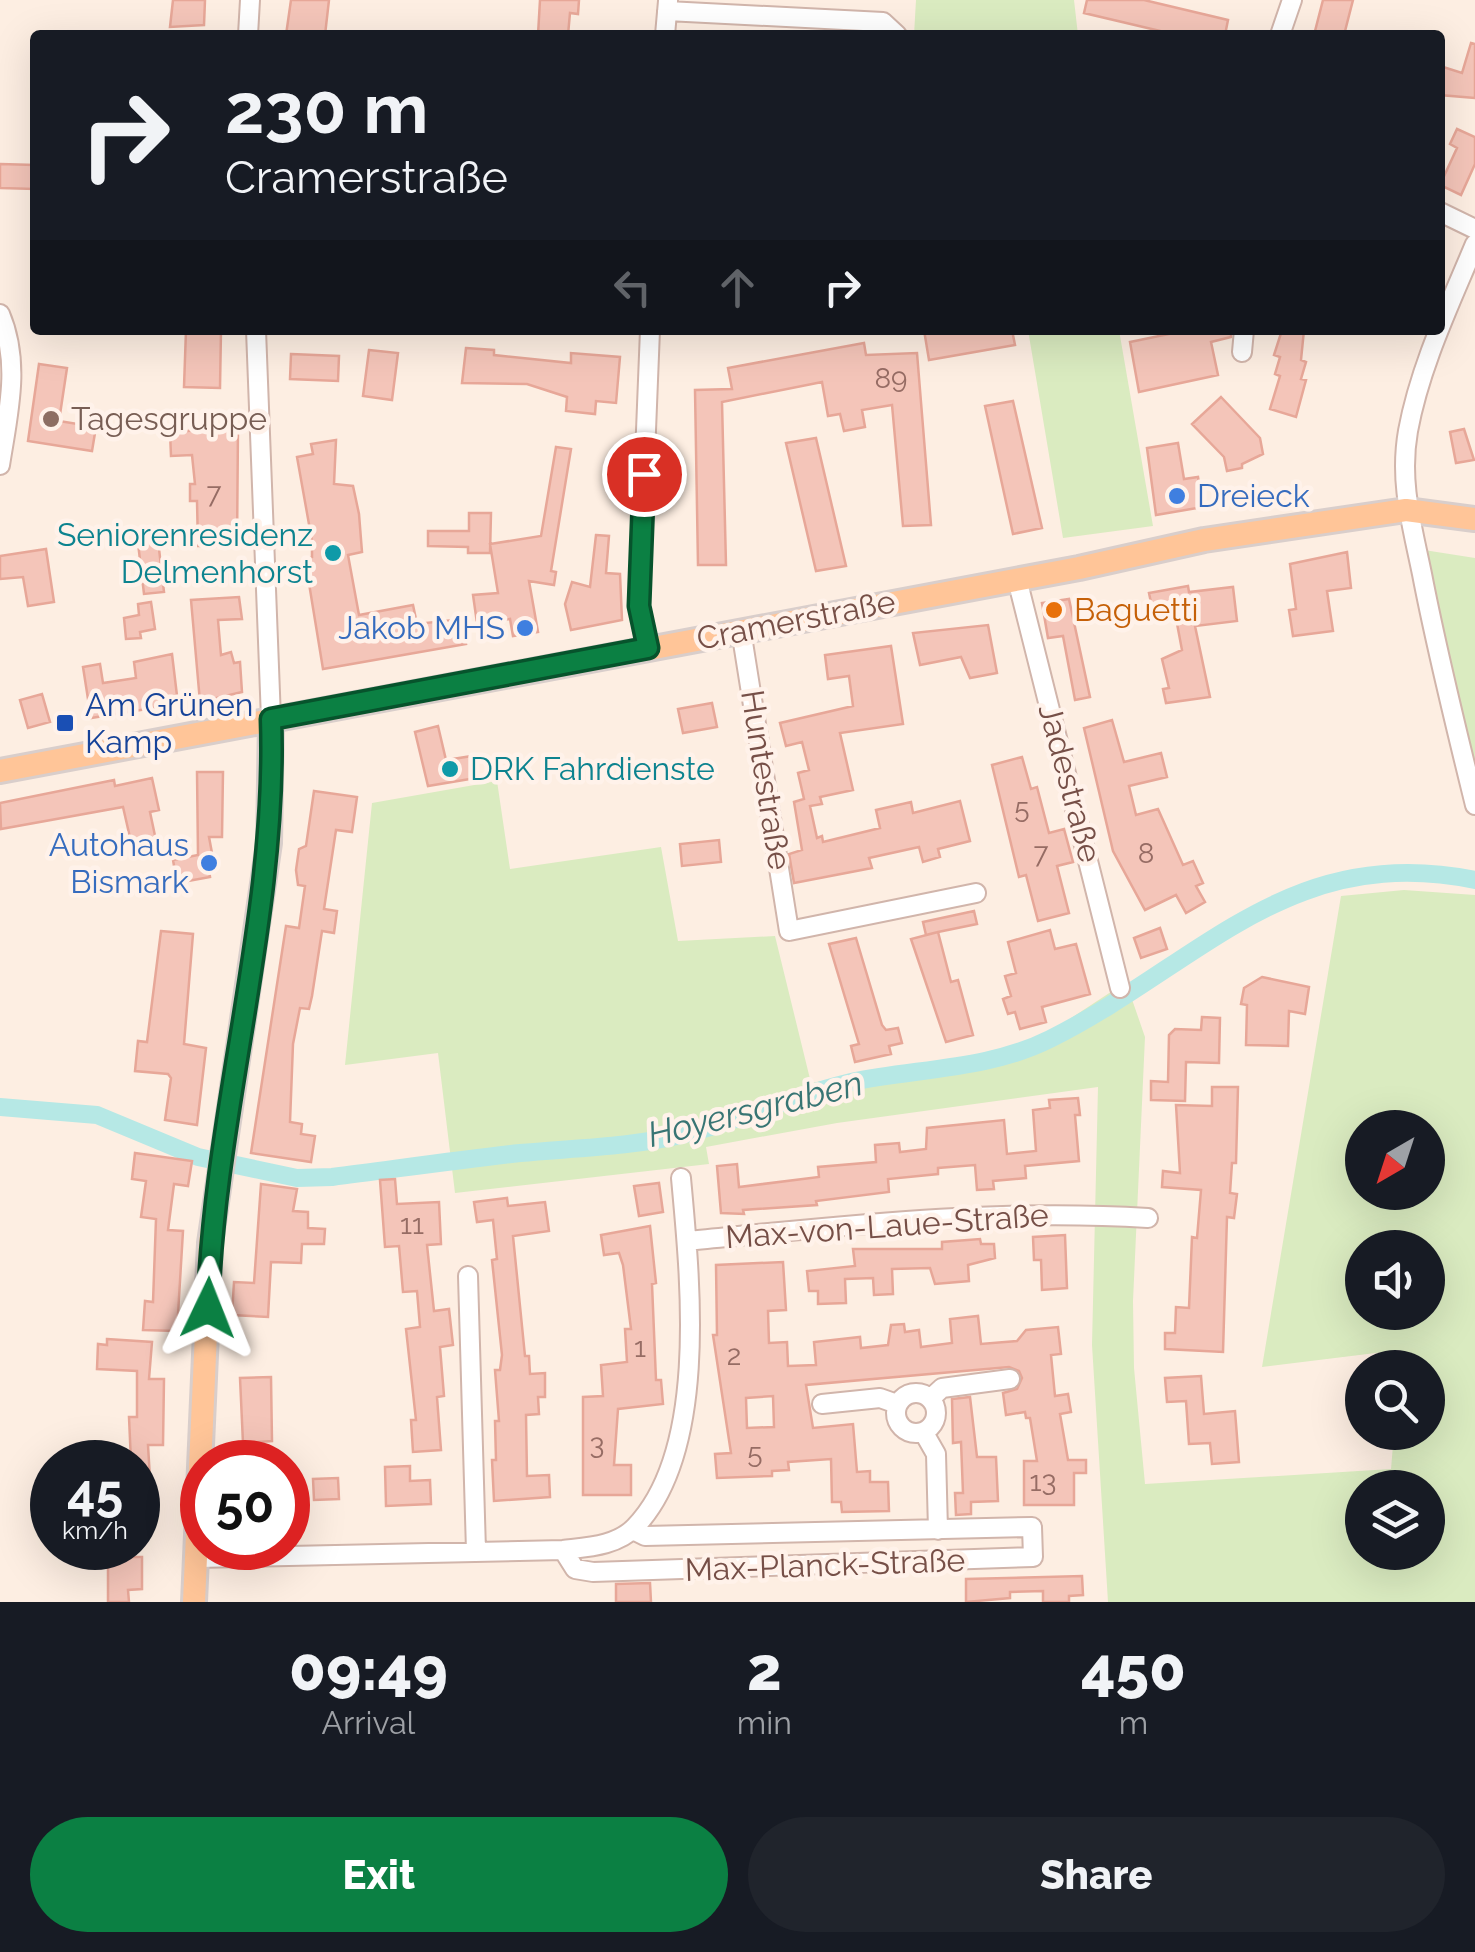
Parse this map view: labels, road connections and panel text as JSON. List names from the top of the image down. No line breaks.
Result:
{"streets":{"main road":["Cramerstraße"],"street":["Huntestraße","Jadestraße","Max-von-Laue-Straße","Max-Planck-Straße"]},"crossings":[["Cramerstraße","Huntestraße"],["Cramerstraße","Jadestraße"]],"water":["Hoyersgraben"],"places":{"other":["Tagesgruppe","Dreieck","Seniorenresidenz Delmenhorst","Baguetti","Jakob MHS","DRK Fahrdienste","Autohaus Bismark"],"transit":["Am Grünen Kamp"]},"house_numbers":["89","7","5","7","8","11","1","2","3","5","13"],"north":"bottom left","page":{"turn":["230 m","Cramerstraße"],"speed":"45 km/h","limit":"50","eta":["09:49","Arrival","2","min","450","m"],"buttons":["Exit","Share"]}}
